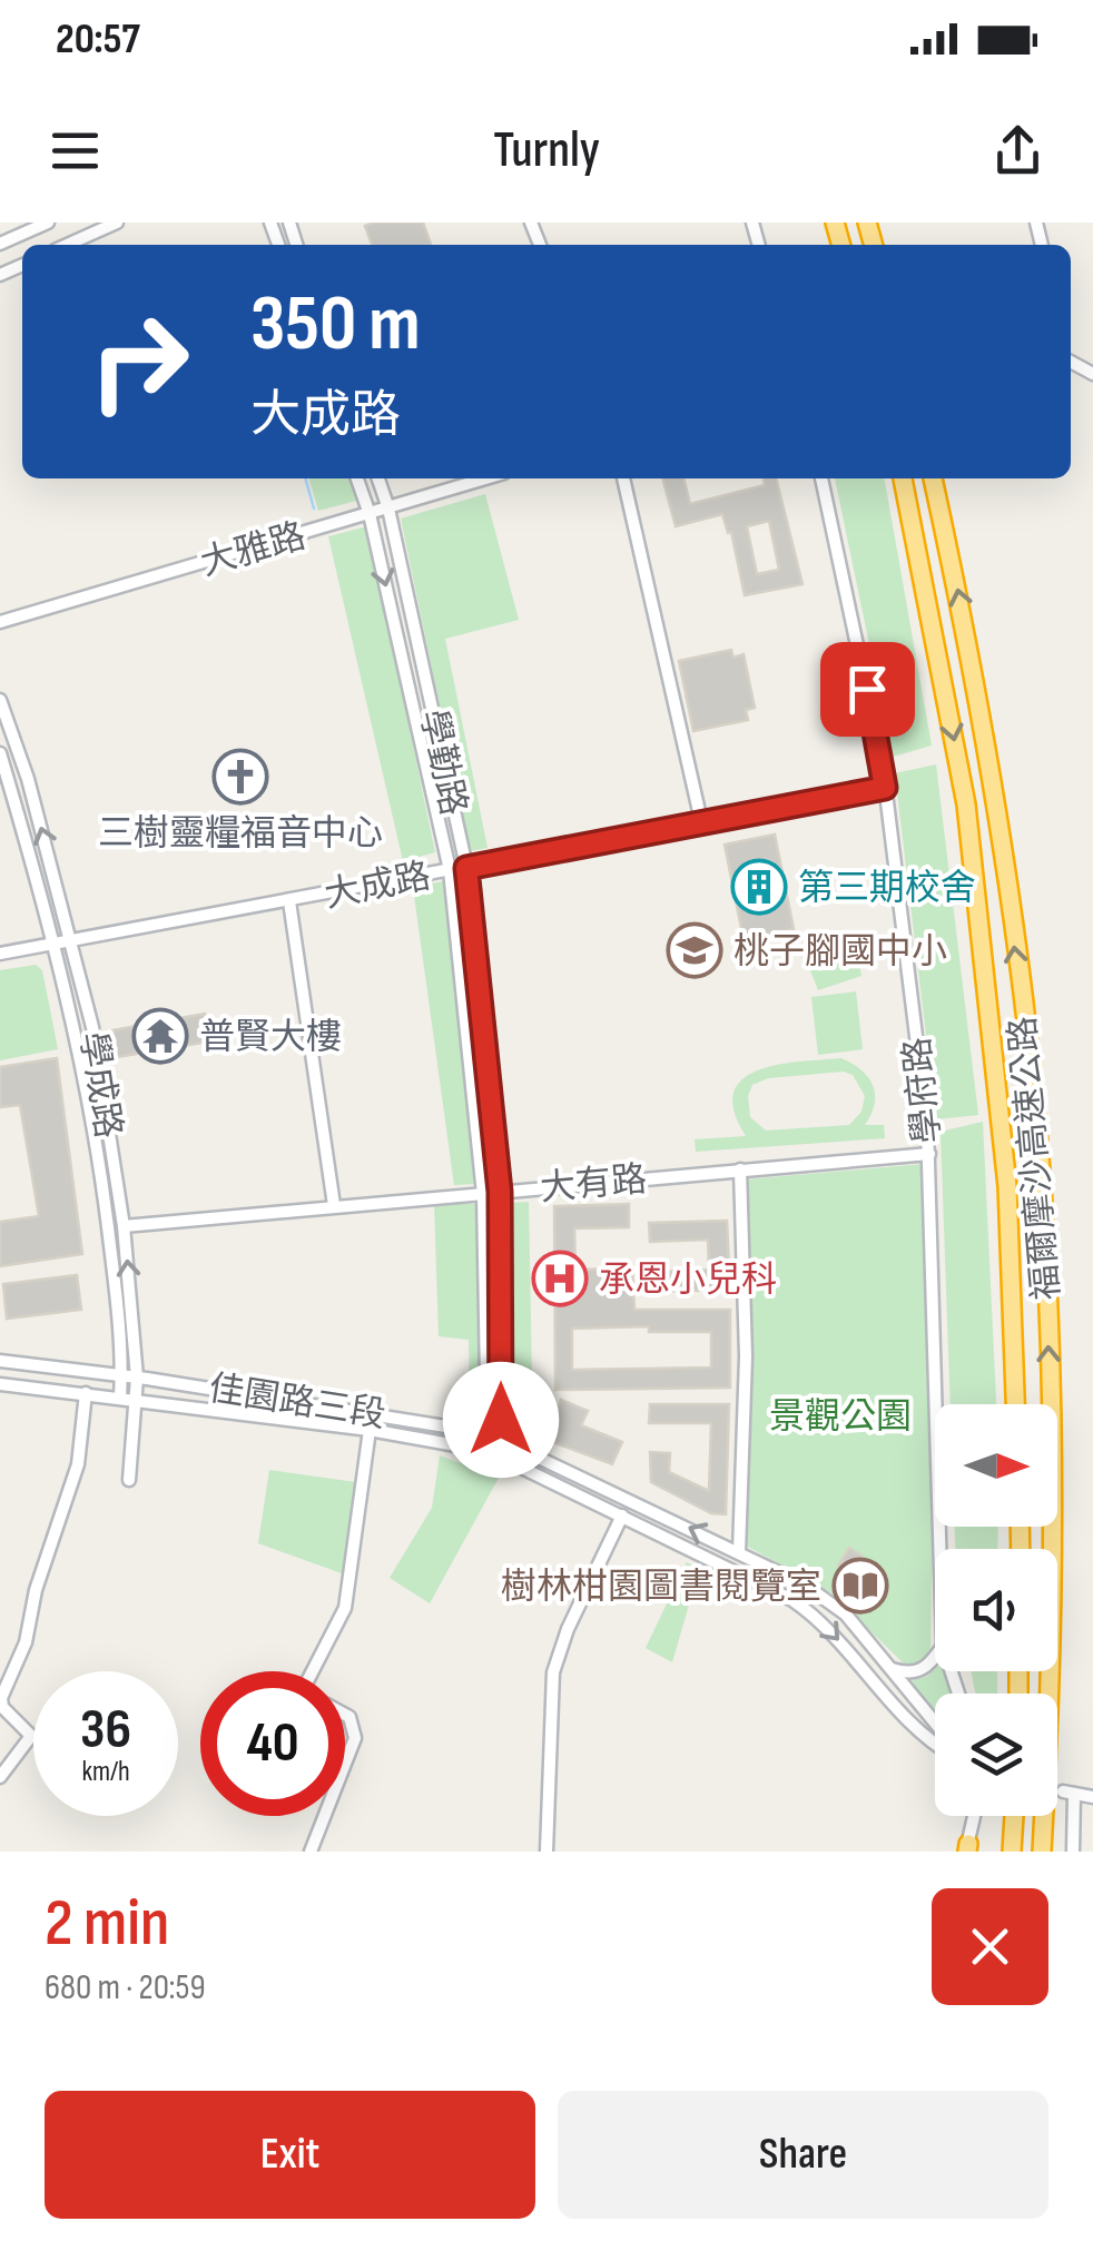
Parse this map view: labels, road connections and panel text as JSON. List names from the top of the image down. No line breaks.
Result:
{"streets":{"highway":["福爾摩沙高速公路"],"street":["大雅路","學勤路","大成路","學成路","學府路","大有路","佳園路三段"]},"crossings":[["大雅路","學勤路"],["學勤路","大成路"],["學勤路","大有路"],["學勤路","佳園路三段"],["大成路","學成路"],["大成路","學府路"],["學成路","大有路"],["學成路","佳園路三段"],["學府路","大有路"]],"parks":["景觀公園"],"places":{"church":["三樹靈糧福音中心"],"building":["第三期校舍"],"school or university":["桃子腳國中小"],"temple":["普賢大樓"],"hospital":["承恩小兒科"],"library":["樹林柑園圖書閱覽室"]},"north":"right","page":{"status":"20:57","header":"Turnly","turn":["350 m","大成路"],"speed":"36 km/h","limit":"40","heading":["2 min","680 m · 20:59"],"buttons":["Exit","Share"]}}
